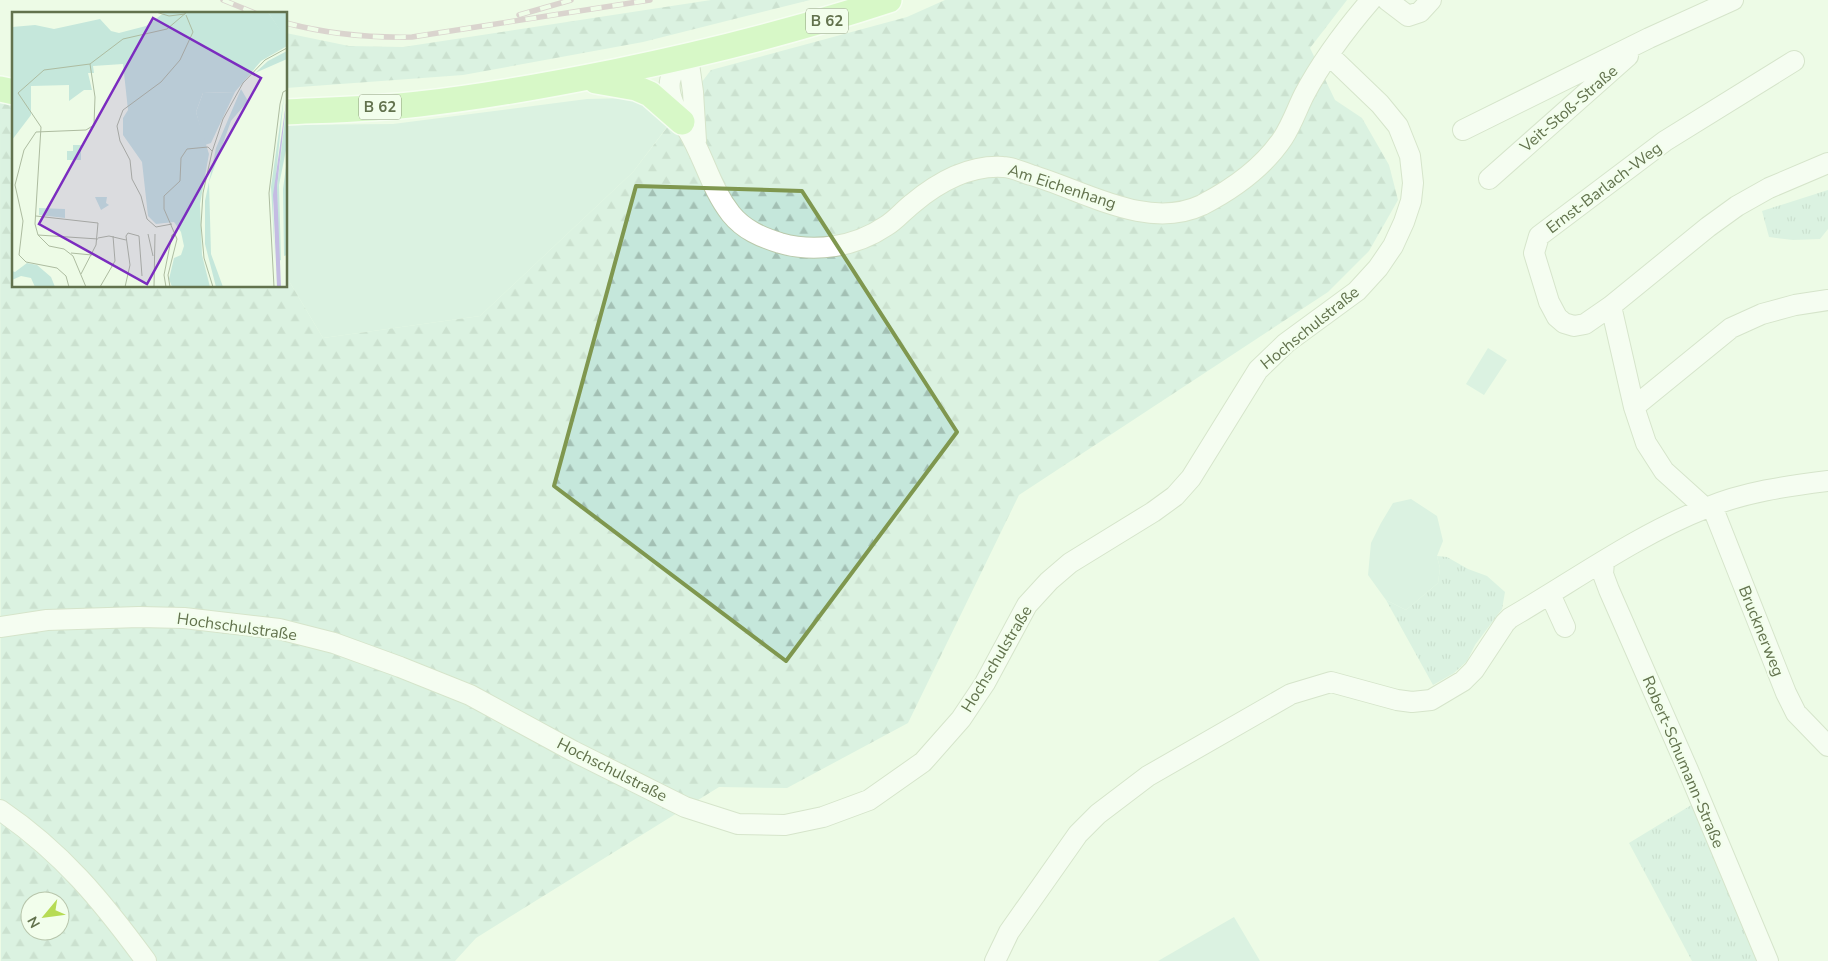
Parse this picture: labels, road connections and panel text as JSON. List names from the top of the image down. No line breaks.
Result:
{"streets":{"main road":["B 62"],"street":["Veit-Stoß-Straße","Am Eichenhang","Ernst-Barlach-Weg","Hochschulstraße","Brucknerweg","Robert-Schumann-Straße"]},"crossings":[["B 62","Am Eichenhang"],["Am Eichenhang","Hochschulstraße"]],"north":"bottom left"}
